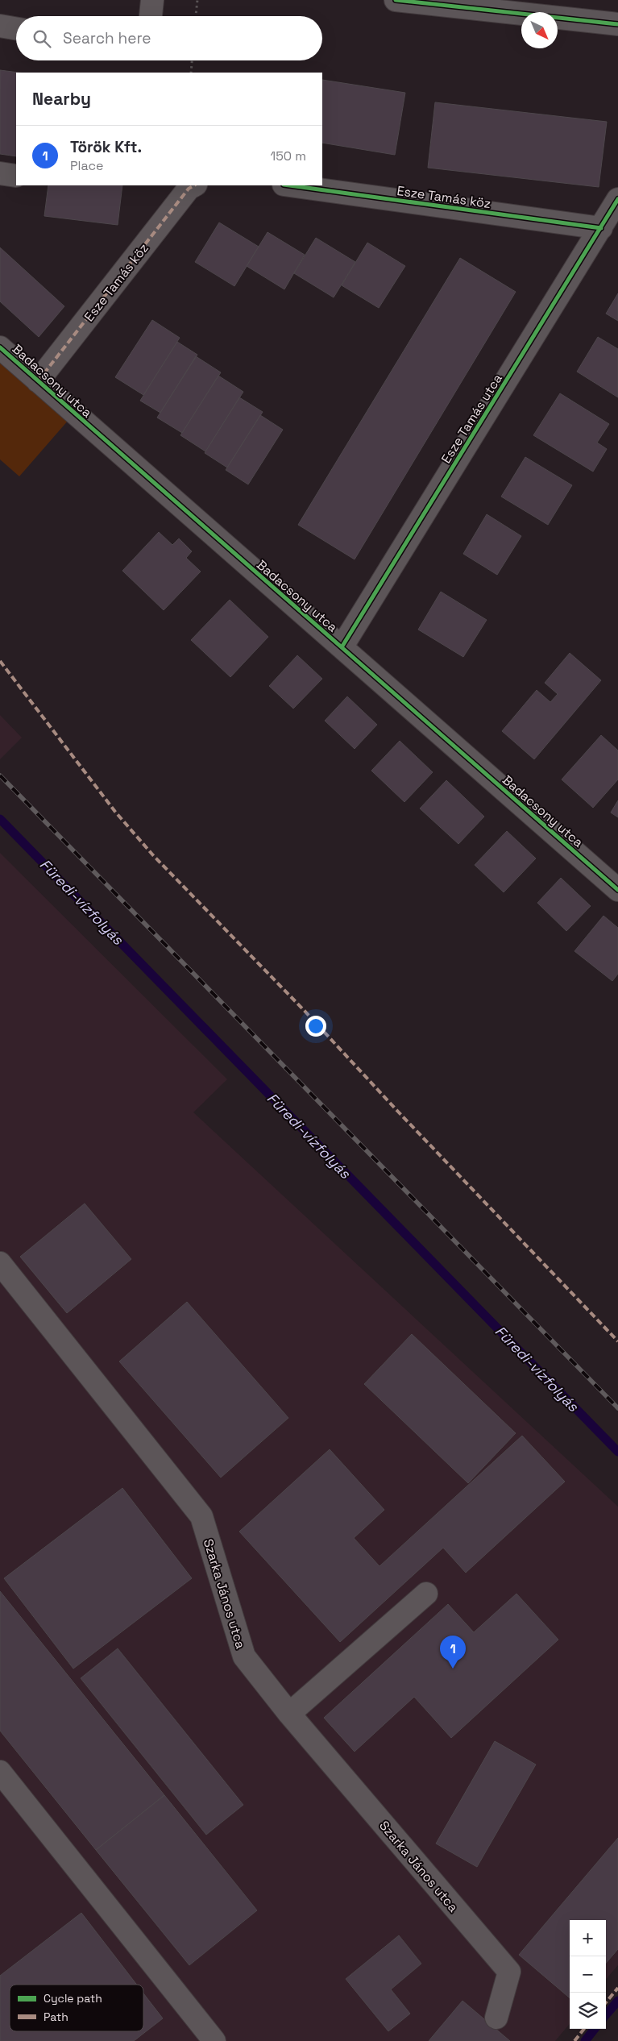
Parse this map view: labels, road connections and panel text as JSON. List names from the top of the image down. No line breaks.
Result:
{"streets":{"street":["Esze Tamás köz","Badacsony utca","Esze Tamás utca","Szarka János utca"]},"crossings":[["Esze Tamás köz","Badacsony utca"],["Esze Tamás köz","Esze Tamás utca"],["Badacsony utca","Esze Tamás utca"]],"water":["Füredi-vízfolyás"],"legend":["Cycle path","Path"],"north":"bottom right","page":{"search":"Search here","heading":"Nearby","list":[{"mark":"1","name":"Török Kft.","note":"Place","value":"150 m"}],"pins":"1","map_buttons":["+","−"]}}
